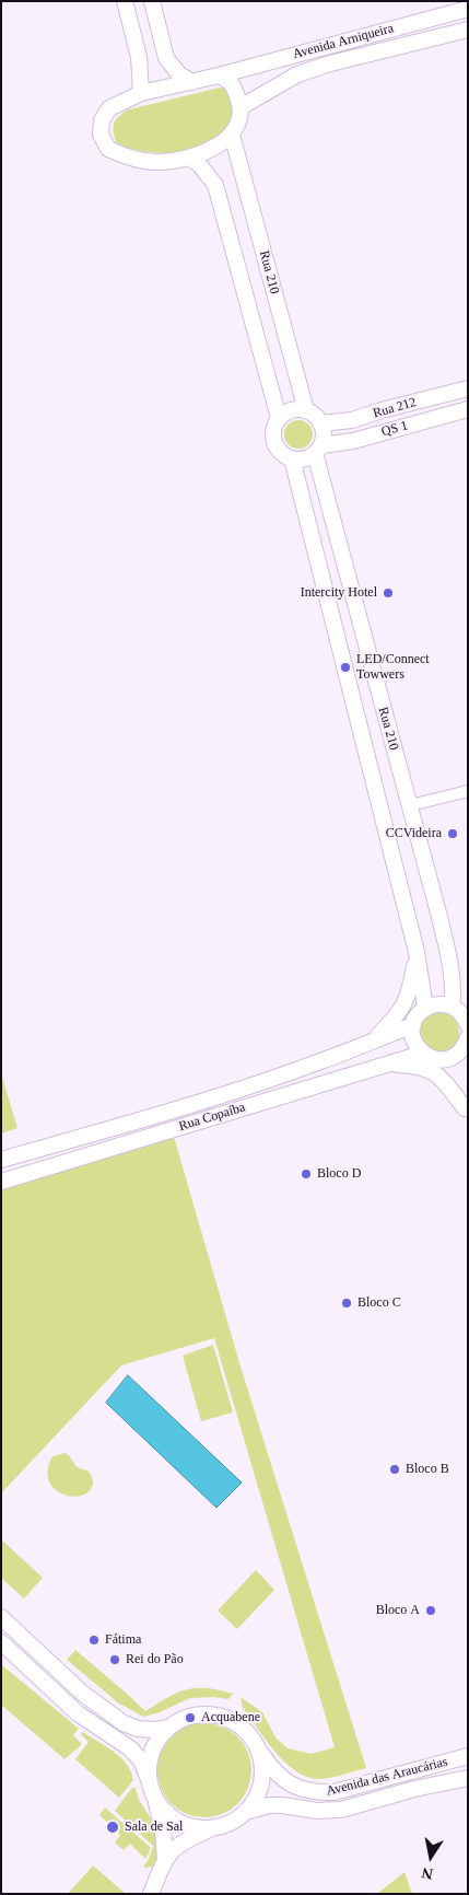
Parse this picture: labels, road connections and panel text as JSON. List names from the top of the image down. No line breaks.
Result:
{"streets":{"main road":["Avenida Arniqueira","Rua 210","Rua 212","QS 1","Rua Copaíba","Avenida das Araucárias"]},"crossings":[["Avenida Arniqueira","Rua 210"],["Rua 210","Rua 212"],["Rua 210","QS 1"],["Rua 212","QS 1"]],"places":["Intercity Hotel","LED/Connect Towwers","CCVideira","Bloco D","Bloco C","Bloco B","Bloco A","Fátima","Rei do Pão","Acquabene","Sala de Sal"],"north":"bottom"}
